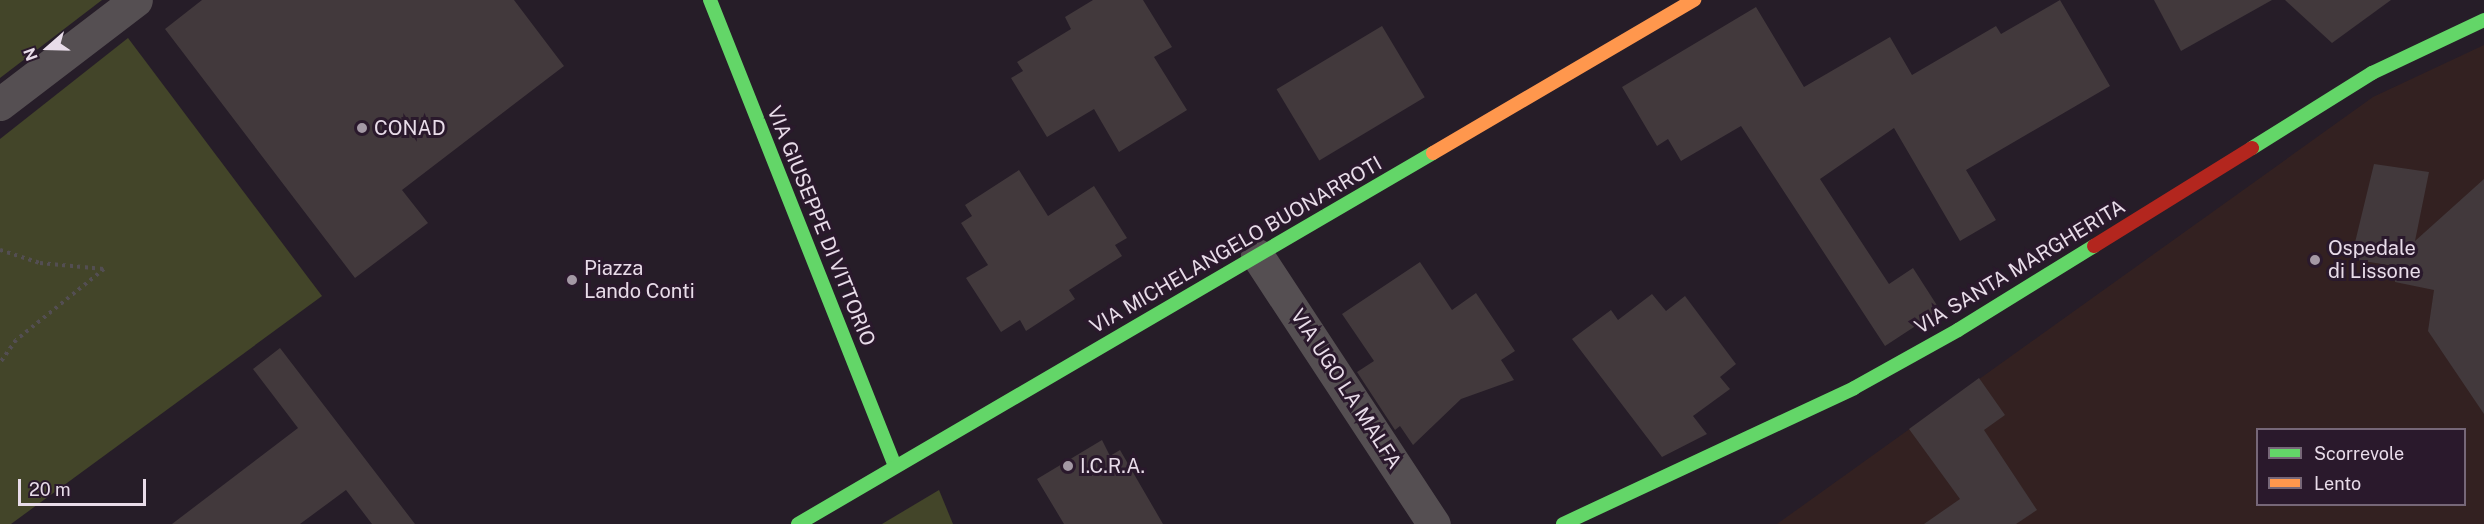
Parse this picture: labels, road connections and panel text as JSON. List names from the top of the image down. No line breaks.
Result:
{"streets":{"street":["VIA GIUSEPPE DI VITTORIO","VIA MICHELANGELO BUONARROTI","VIA SANTA MARGHERITA","VIA UGO LA MALFA"]},"crossings":[["VIA GIUSEPPE DI VITTORIO","VIA MICHELANGELO BUONARROTI"],["VIA MICHELANGELO BUONARROTI","VIA UGO LA MALFA"]],"places":["CONAD","Ospedale di Lissone","Piazza Lando Conti","I.C.R.A."],"legend":["Scorrevole","Lento"],"scale_bar":"20 m","north":"left"}
